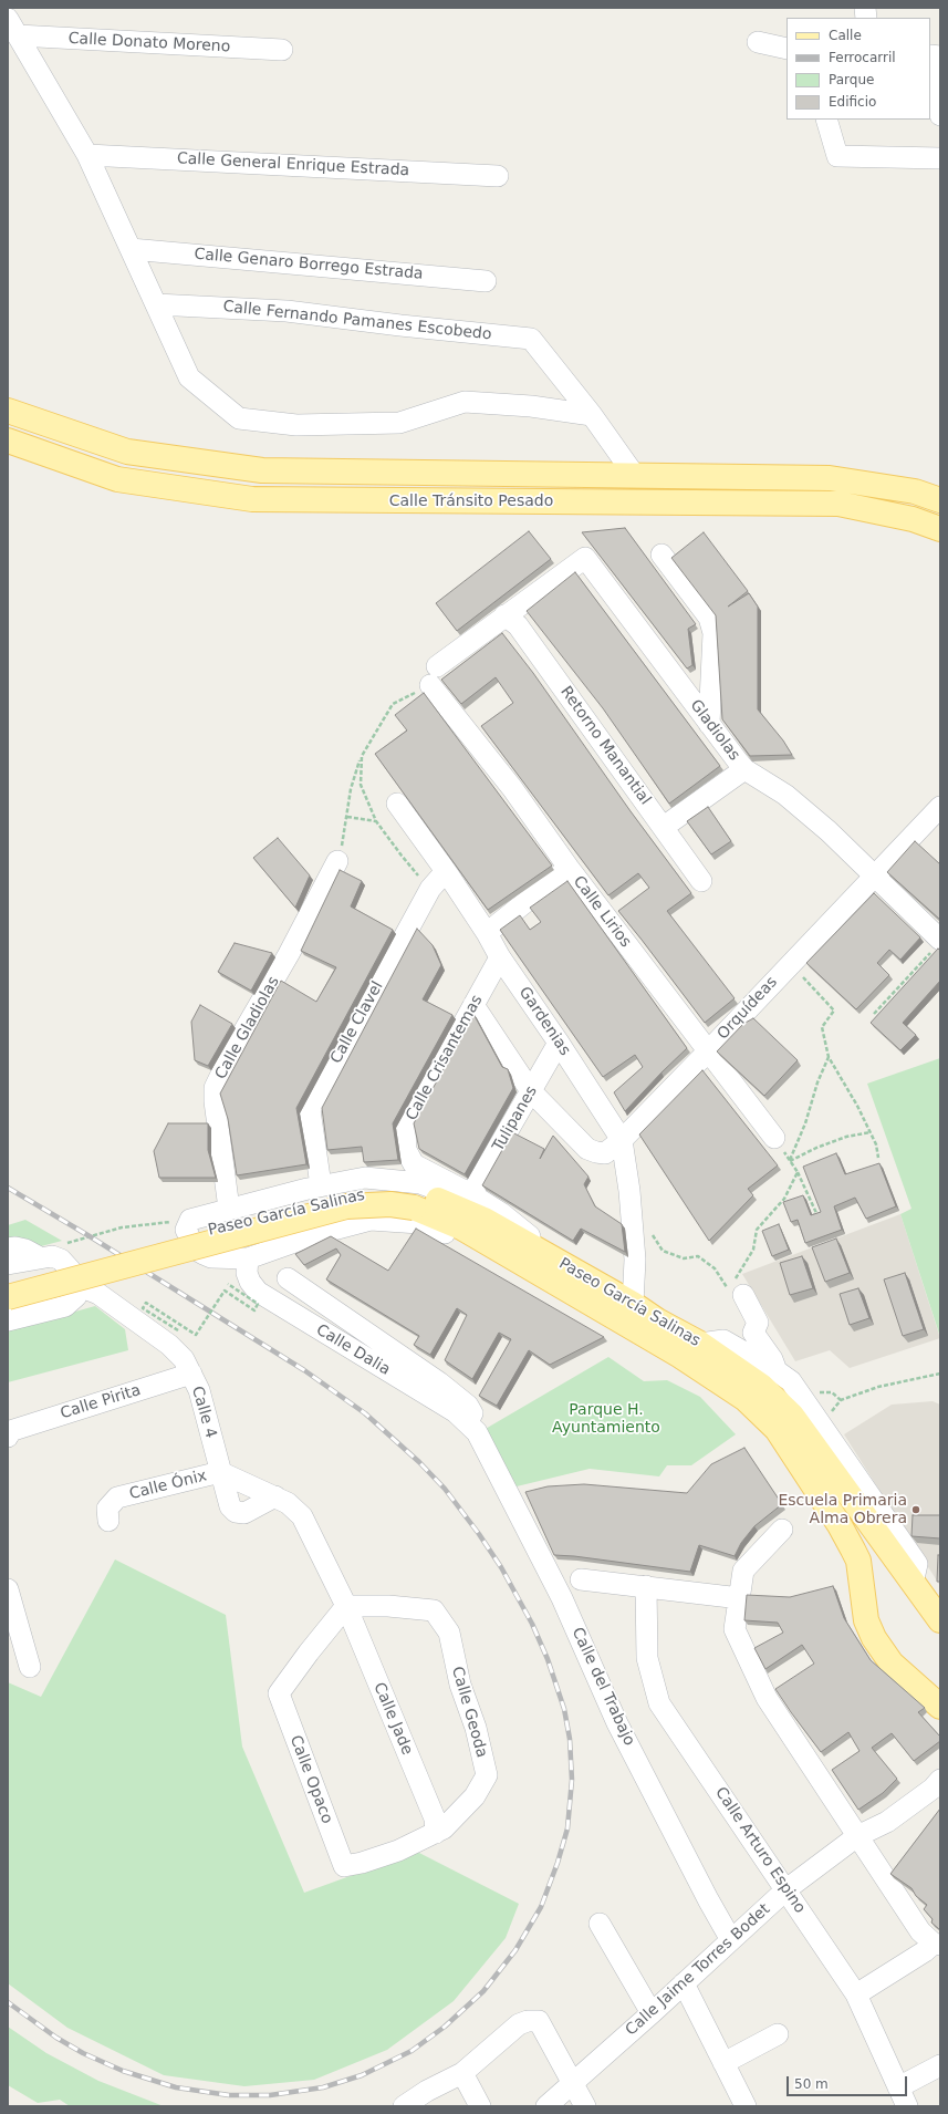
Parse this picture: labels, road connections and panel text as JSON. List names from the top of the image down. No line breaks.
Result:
{"streets":{"main road":["Calle Tránsito Pesado","Paseo García Salinas"],"street":["Calle Donato Moreno","Calle General Enrique Estrada","Calle Genaro Borrego Estrada","Calle Fernando Pamanes Escobedo","Gladiolas","Retorno Manantial","Calle Lirios","Orquídeas","Gardenias","Calle Clavel","Calle Gladiolas","Calle Crisantemas","Tulipanes","Calle Dalia","Calle Pirita","Calle 4","Calle Ónix","Calle del Trabajo","Calle Geoda","Calle Jade","Calle Opaco","Calle Arturo Espino","Calle Jaime Torres Bodet"]},"crossings":[["Gladiolas","Retorno Manantial"],["Gladiolas","Orquídeas"],["Calle Lirios","Orquídeas"],["Orquídeas","Gardenias"],["Orquídeas","Calle Crisantemas"],["Orquídeas","Tulipanes"],["Gardenias","Calle Clavel"],["Gardenias","Calle Crisantemas"],["Gardenias","Tulipanes"],["Gardenias","Paseo García Salinas"],["Calle Crisantemas","Tulipanes"],["Calle Crisantemas","Paseo García Salinas"],["Calle Dalia","Calle del Trabajo"],["Calle Pirita","Calle 4"],["Calle 4","Calle Ónix"],["Calle 4","Calle Jade"],["Calle Ónix","Calle Jade"],["Calle del Trabajo","Calle Jaime Torres Bodet"],["Calle Geoda","Calle Jade"],["Calle Geoda","Calle Opaco"],["Calle Jade","Calle Opaco"],["Calle Arturo Espino","Calle Jaime Torres Bodet"]],"parks":["Parque H. Ayuntamiento"],"places":["Escuela Primaria Alma Obrera"],"legend":["Calle","Ferrocarril","Parque","Edificio"],"scale_bar":"50 m"}
